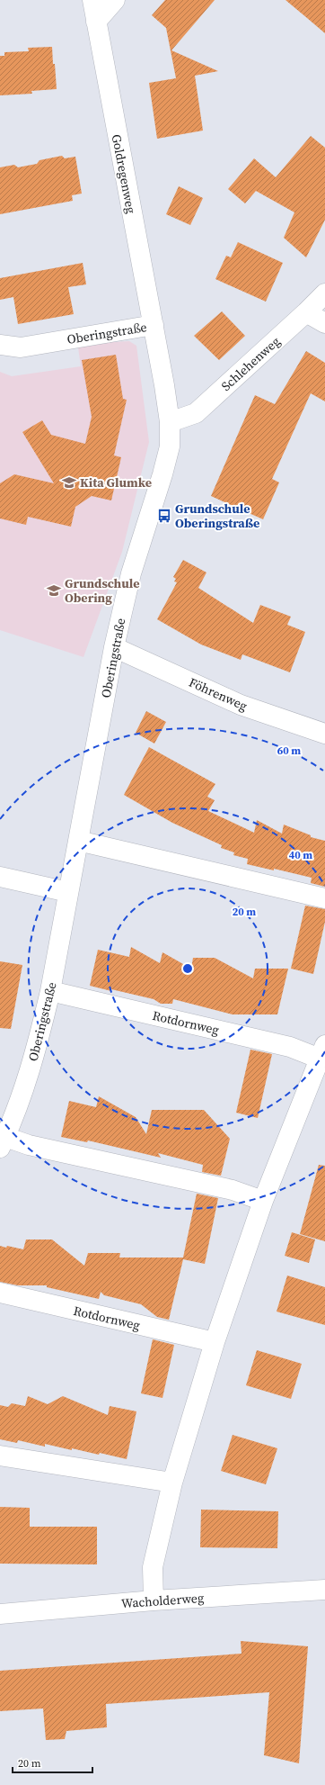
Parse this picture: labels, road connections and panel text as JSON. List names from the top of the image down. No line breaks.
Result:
{"streets":{"street":["Goldregenweg","Oberingstraße","Schlehenweg","Föhrenweg","Rotdornweg","Wacholderweg"]},"crossings":[["Goldregenweg","Oberingstraße"],["Oberingstraße","Schlehenweg"],["Oberingstraße","Föhrenweg"],["Oberingstraße","Rotdornweg"],["Rotdornweg","Wacholderweg"]],"places":{"school or university":["Kita Glumke","Grundschule Obering"],"bus stop":["Grundschule Oberingstraße"]},"scale_bar":"20 m","rings":["60 m","40 m","20 m"]}
